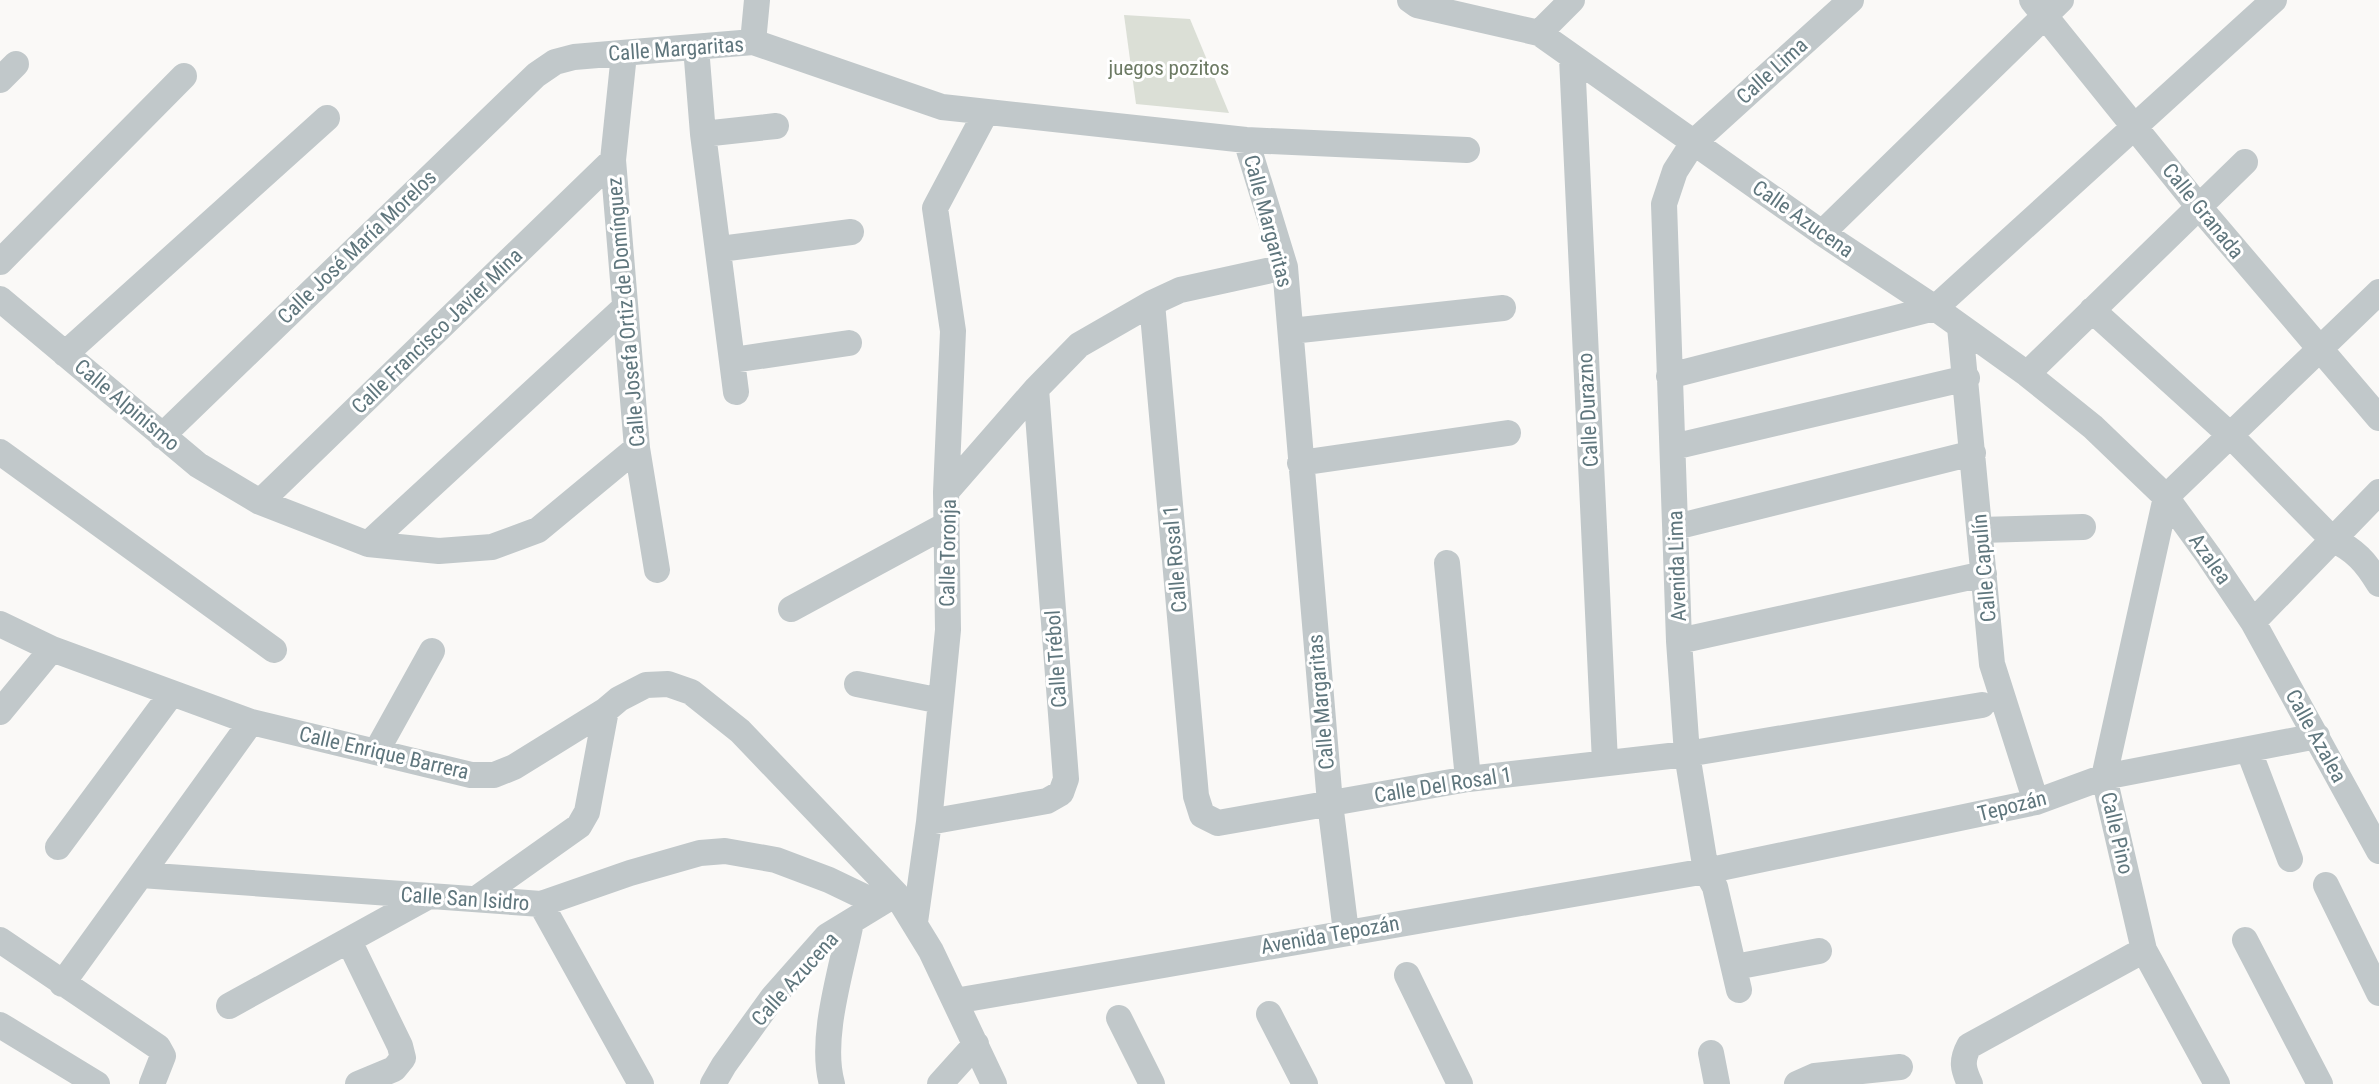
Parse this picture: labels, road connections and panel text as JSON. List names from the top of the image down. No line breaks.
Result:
{"streets":{"street":["Calle Margaritas","Calle Lima","Calle Granada","Calle Azucena","Calle José María Morelos","Calle Josefa Ortiz de Domínguez","Calle Francisco Javier Mina","Calle Alpinismo","Calle Durazno","Calle Toronja","Calle Rosal 1","Azalea","Avenida Lima","Calle Capulín","Calle Trébol","Calle Azalea","Calle Enrique Barrera","Calle Del Rosal 1","Tepozán","Calle Pino","Calle San Isidro","Avenida Tepozán"]},"crossings":[["Calle Margaritas","Calle José María Morelos"],["Calle Margaritas","Calle Josefa Ortiz de Domínguez"],["Calle Margaritas","Calle Toronja"],["Calle Margaritas","Calle Del Rosal 1"],["Calle Margaritas","Avenida Tepozán"],["Calle Lima","Calle Azucena"],["Calle Lima","Avenida Lima"],["Calle Azucena","Calle Durazno"],["Calle Azucena","Azalea"],["Calle Azucena","Avenida Lima"],["Calle Azucena","Calle Capulín"],["Calle Azucena","Calle Enrique Barrera"],["Calle Azucena","Calle Pino"],["Calle Azucena","Calle San Isidro"],["Calle José María Morelos","Calle Alpinismo"],["Calle Josefa Ortiz de Domínguez","Calle Francisco Javier Mina"],["Calle Josefa Ortiz de Domínguez","Calle Alpinismo"],["Calle Francisco Javier Mina","Calle Alpinismo"],["Calle Durazno","Calle Del Rosal 1"],["Calle Toronja","Calle Rosal 1"],["Calle Toronja","Calle Trébol"],["Calle Toronja","Calle Enrique Barrera"],["Calle Rosal 1","Calle Del Rosal 1"],["Azalea","Calle Azalea"],["Azalea","Calle Pino"],["Avenida Lima","Calle Del Rosal 1"],["Avenida Lima","Tepozán"],["Avenida Lima","Avenida Tepozán"],["Calle Capulín","Tepozán"],["Calle Azalea","Tepozán"],["Calle Enrique Barrera","Calle San Isidro"],["Calle Enrique Barrera","Avenida Tepozán"],["Tepozán","Calle Pino"],["Tepozán","Avenida Tepozán"]],"parks":["juegos pozitos"]}
